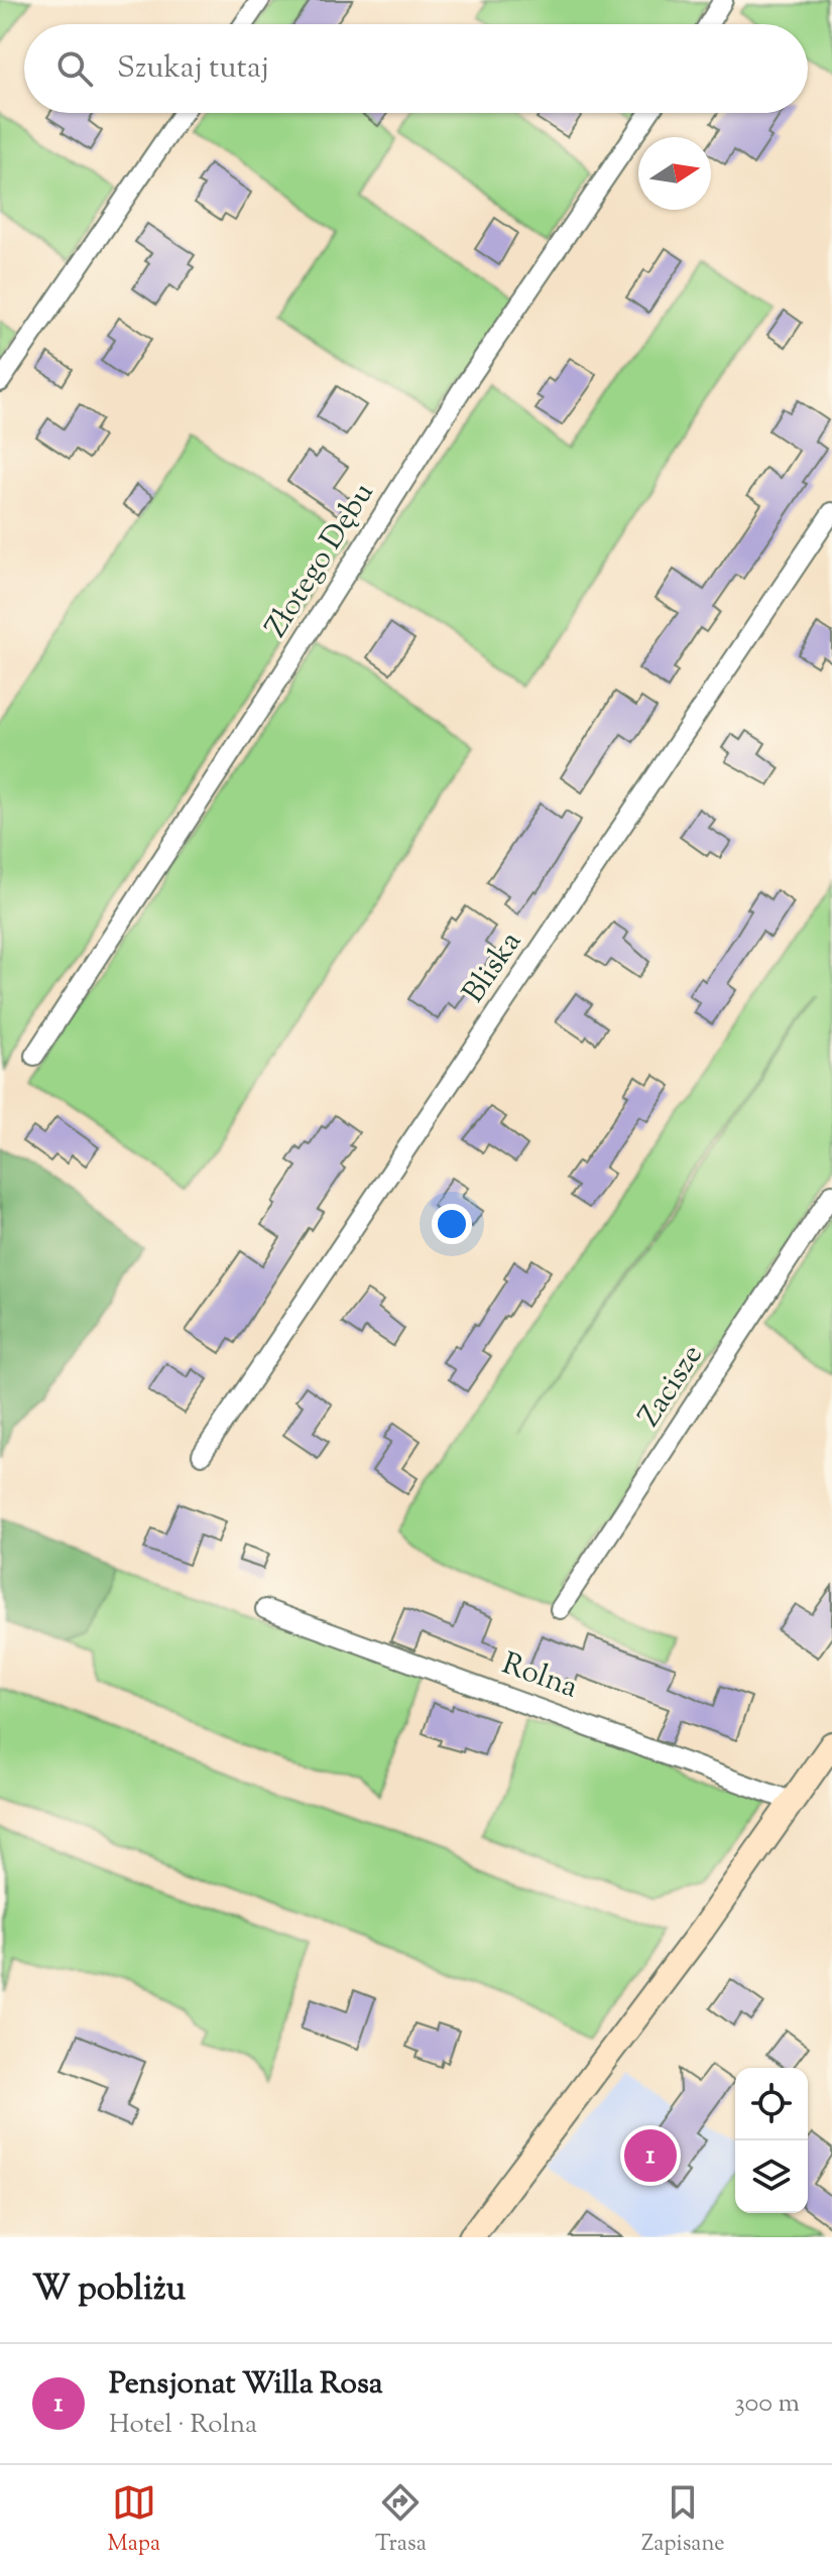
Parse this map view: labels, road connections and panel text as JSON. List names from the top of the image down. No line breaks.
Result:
{"streets":{"street":["Złotego Dębu","Bliska","Zacisze","Rolna"]},"north":"right","page":{"search":"Szukaj tutaj","pins":"1","heading":"W pobliżu","list":[{"mark":"1","name":"Pensjonat Willa Rosa","note":"Hotel · Rolna","value":"300 m"}],"nav":["Mapa","Trasa","Zapisane"]}}
